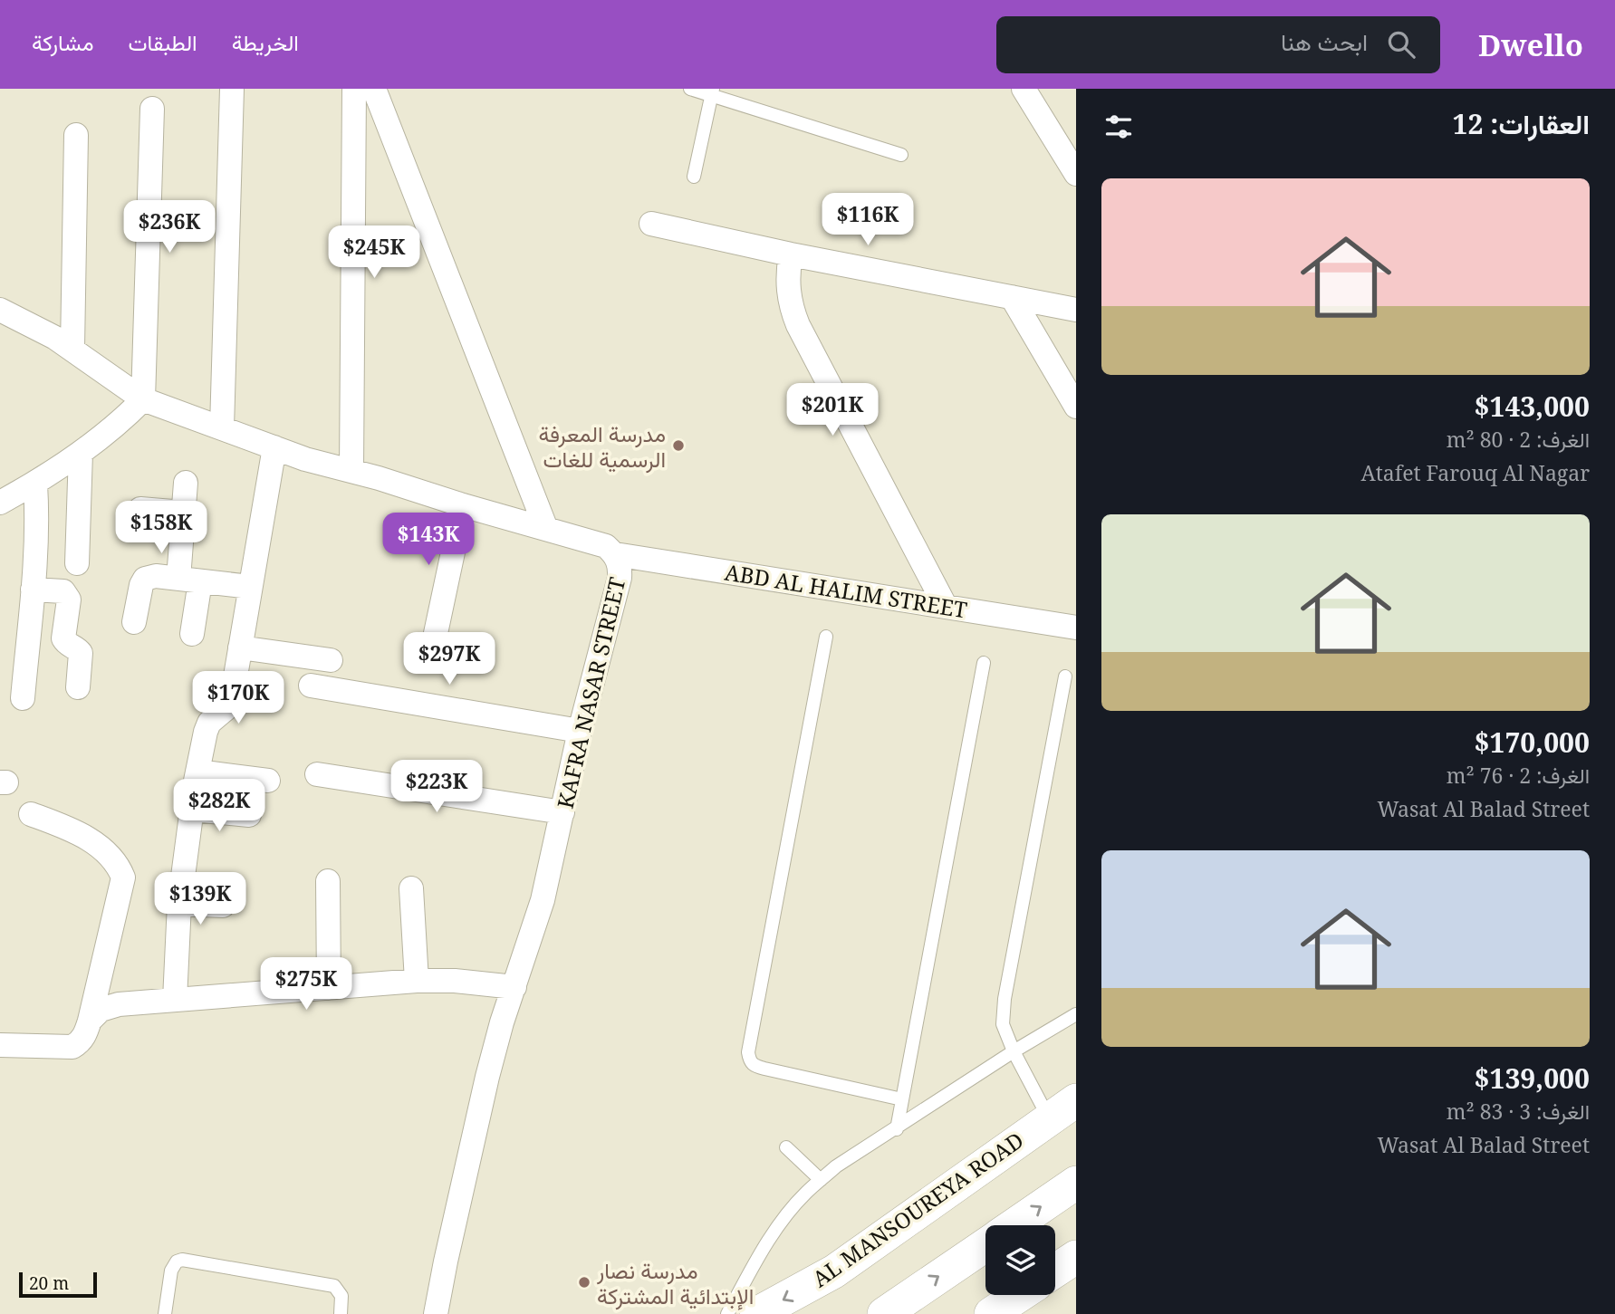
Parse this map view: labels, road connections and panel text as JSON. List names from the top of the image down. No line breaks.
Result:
{"streets":{"main road":["AL MANSOUREYA ROAD"],"street":["ABD AL HALIM STREET","KAFRA NASAR STREET"]},"crossings":[["ABD AL HALIM STREET","KAFRA NASAR STREET"]],"places":["مدرسة المعرفة الرسمية للغات","مدرسة نصار الإبتدائية المشتركة"],"scale_bar":"20 m","page":{"header":"Dwello","search":"ابحث هنا","nav":["الخريطة","الطبقات","مشاركة"],"heading":"العقارات: 12","list":[{"name":"$143,000","note":"الغرف: 2 · 80 m² · Atafet Farouq Al Nagar"},{"name":"$170,000","note":"الغرف: 2 · 76 m² · Wasat Al Balad Street"},{"name":"$139,000","note":"الغرف: 3 · 83 m² · Wasat Al Balad Street"}],"price":["$116K","$236K","$245K","$201K","$158K","$143K","$297K","$170K","$223K","$282K","$139K","$275K"],"scale":"20 m"}}
